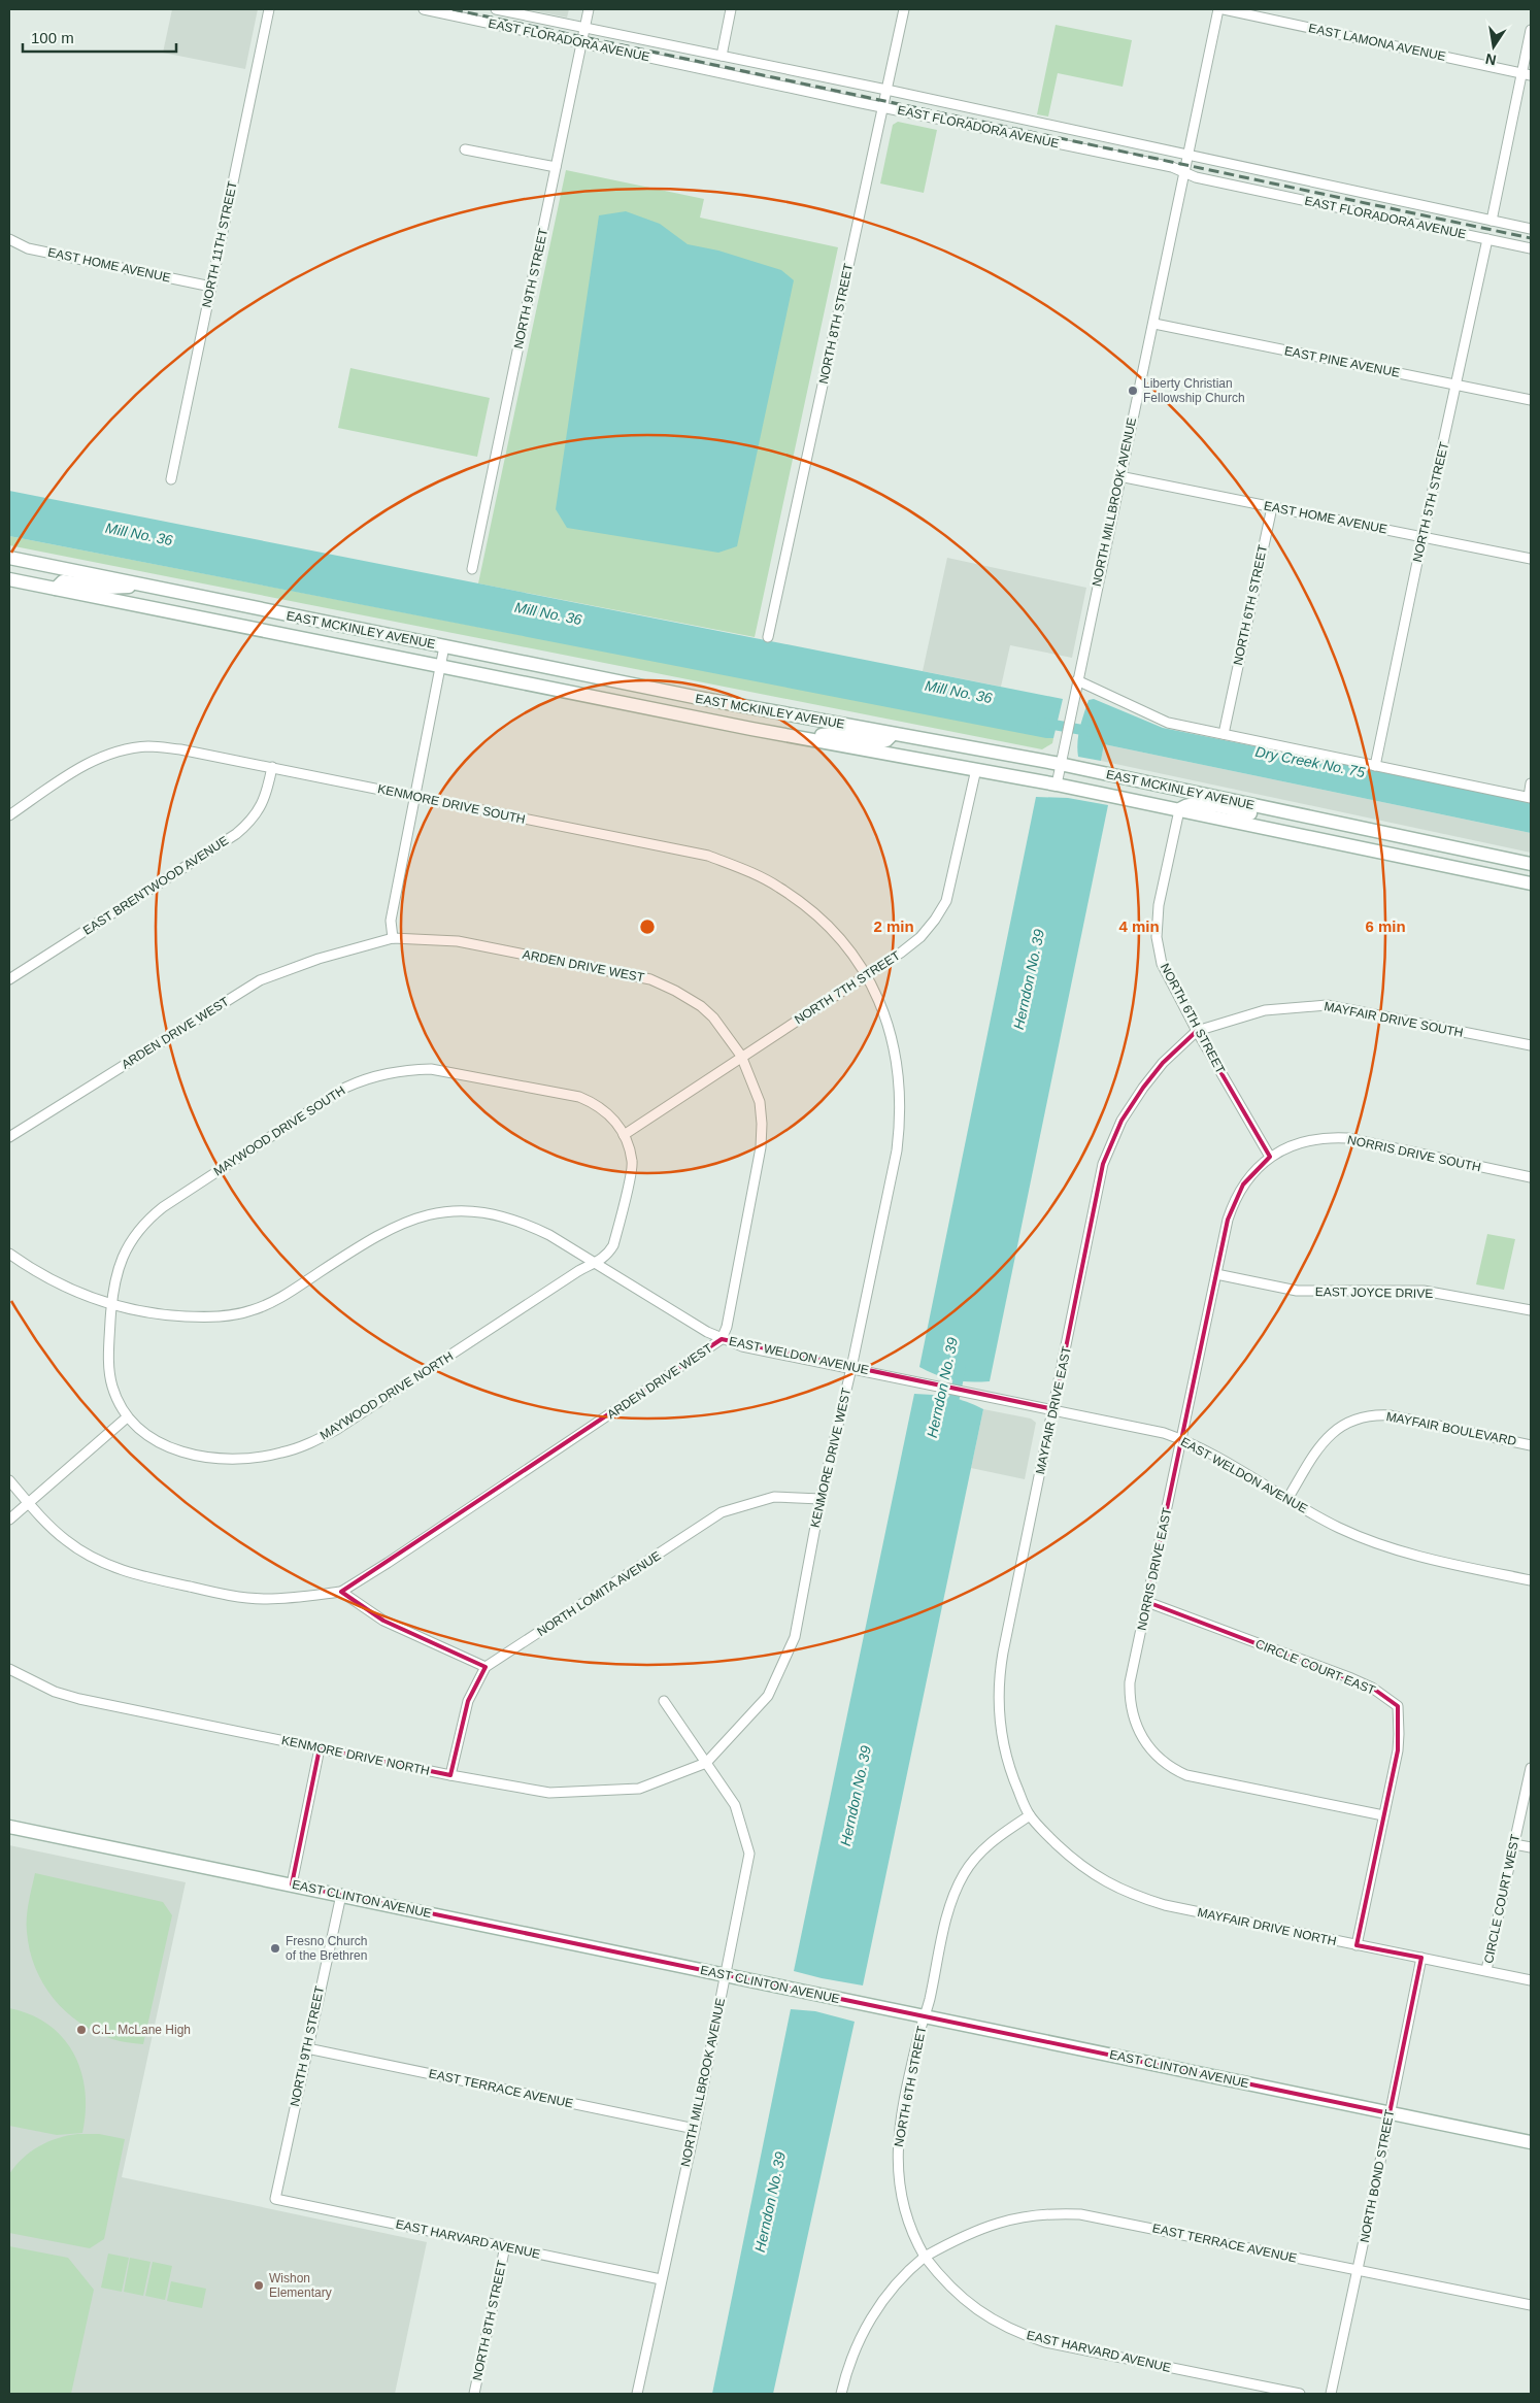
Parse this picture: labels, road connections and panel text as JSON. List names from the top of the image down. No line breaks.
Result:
{"streets":{"main road":["EAST MCKINLEY AVENUE","EAST CLINTON AVENUE"],"street":["EAST FLORADORA AVENUE","EAST LAMONA AVENUE","NORTH 11TH STREET","EAST HOME AVENUE","NORTH 9TH STREET","NORTH 8TH STREET","EAST PINE AVENUE","NORTH MILLBROOK AVENUE","NORTH 5TH STREET","NORTH 6TH STREET","KENMORE DRIVE SOUTH","EAST BRENTWOOD AVENUE","ARDEN DRIVE WEST","NORTH 7TH STREET","MAYFAIR DRIVE SOUTH","MAYWOOD DRIVE SOUTH","NORRIS DRIVE SOUTH","EAST JOYCE DRIVE","EAST WELDON AVENUE","MAYWOOD DRIVE NORTH","MAYFAIR DRIVE EAST","MAYFAIR BOULEVARD","KENMORE DRIVE WEST","NORRIS DRIVE EAST","NORTH LOMITA AVENUE","CIRCLE COURT EAST","KENMORE DRIVE NORTH","CIRCLE COURT WEST","MAYFAIR DRIVE NORTH","EAST TERRACE AVENUE","NORTH BOND STREET","EAST HARVARD AVENUE"]},"crossings":[["EAST FLORADORA AVENUE","NORTH 9TH STREET"],["EAST FLORADORA AVENUE","NORTH 8TH STREET"],["EAST FLORADORA AVENUE","NORTH MILLBROOK AVENUE"],["EAST FLORADORA AVENUE","NORTH 5TH STREET"],["NORTH 11TH STREET","EAST HOME AVENUE"],["EAST HOME AVENUE","NORTH MILLBROOK AVENUE"],["EAST HOME AVENUE","NORTH 5TH STREET"],["EAST HOME AVENUE","NORTH 6TH STREET"],["NORTH 9TH STREET","EAST CLINTON AVENUE"],["NORTH 9TH STREET","EAST TERRACE AVENUE"],["NORTH 9TH STREET","EAST HARVARD AVENUE"],["NORTH 8TH STREET","EAST HARVARD AVENUE"],["EAST PINE AVENUE","NORTH MILLBROOK AVENUE"],["EAST PINE AVENUE","NORTH 5TH STREET"],["NORTH MILLBROOK AVENUE","EAST MCKINLEY AVENUE"],["NORTH MILLBROOK AVENUE","KENMORE DRIVE WEST"],["NORTH MILLBROOK AVENUE","KENMORE DRIVE NORTH"],["NORTH MILLBROOK AVENUE","EAST CLINTON AVENUE"],["NORTH MILLBROOK AVENUE","EAST TERRACE AVENUE"],["NORTH MILLBROOK AVENUE","EAST HARVARD AVENUE"],["NORTH 6TH STREET","EAST MCKINLEY AVENUE"],["NORTH 6TH STREET","MAYFAIR DRIVE SOUTH"],["NORTH 6TH STREET","NORRIS DRIVE SOUTH"],["NORTH 6TH STREET","MAYFAIR DRIVE EAST"],["NORTH 6TH STREET","NORRIS DRIVE EAST"],["NORTH 6TH STREET","EAST CLINTON AVENUE"],["NORTH 6TH STREET","MAYFAIR DRIVE NORTH"],["NORTH 6TH STREET","EAST TERRACE AVENUE"],["NORTH 6TH STREET","EAST HARVARD AVENUE"],["EAST MCKINLEY AVENUE","NORTH 7TH STREET"],["KENMORE DRIVE SOUTH","EAST BRENTWOOD AVENUE"],["KENMORE DRIVE SOUTH","NORTH 7TH STREET"],["KENMORE DRIVE SOUTH","KENMORE DRIVE WEST"],["ARDEN DRIVE WEST","NORTH 7TH STREET"],["ARDEN DRIVE WEST","EAST WELDON AVENUE"],["NORTH 7TH STREET","MAYWOOD DRIVE SOUTH"],["NORTH 7TH STREET","KENMORE DRIVE WEST"],["MAYFAIR DRIVE SOUTH","MAYFAIR DRIVE EAST"],["MAYWOOD DRIVE SOUTH","EAST WELDON AVENUE"],["MAYWOOD DRIVE SOUTH","MAYWOOD DRIVE NORTH"],["NORRIS DRIVE SOUTH","NORRIS DRIVE EAST"],["EAST JOYCE DRIVE","NORRIS DRIVE EAST"],["EAST WELDON AVENUE","MAYWOOD DRIVE NORTH"],["EAST WELDON AVENUE","MAYFAIR DRIVE EAST"],["EAST WELDON AVENUE","MAYFAIR BOULEVARD"],["EAST WELDON AVENUE","KENMORE DRIVE WEST"],["EAST WELDON AVENUE","NORRIS DRIVE EAST"],["MAYFAIR DRIVE EAST","MAYFAIR DRIVE NORTH"],["KENMORE DRIVE WEST","NORTH LOMITA AVENUE"],["KENMORE DRIVE WEST","KENMORE DRIVE NORTH"],["NORRIS DRIVE EAST","CIRCLE COURT EAST"],["NORTH LOMITA AVENUE","KENMORE DRIVE NORTH"],["CIRCLE COURT EAST","MAYFAIR DRIVE NORTH"],["EAST CLINTON AVENUE","NORTH BOND STREET"],["CIRCLE COURT WEST","MAYFAIR DRIVE NORTH"],["MAYFAIR DRIVE NORTH","NORTH BOND STREET"],["EAST TERRACE AVENUE","NORTH BOND STREET"],["EAST TERRACE AVENUE","EAST HARVARD AVENUE"]],"water":["Mill No. 36","Dry Creek No. 75","Herndon No. 39"],"places":["Liberty Christian Fellowship Church","Fresno Church of the Brethren","C.L. McLane High","Wishon Elementary"],"scale_bar":"100 m","north":"bottom","rings":["2 min","4 min","6 min"]}
